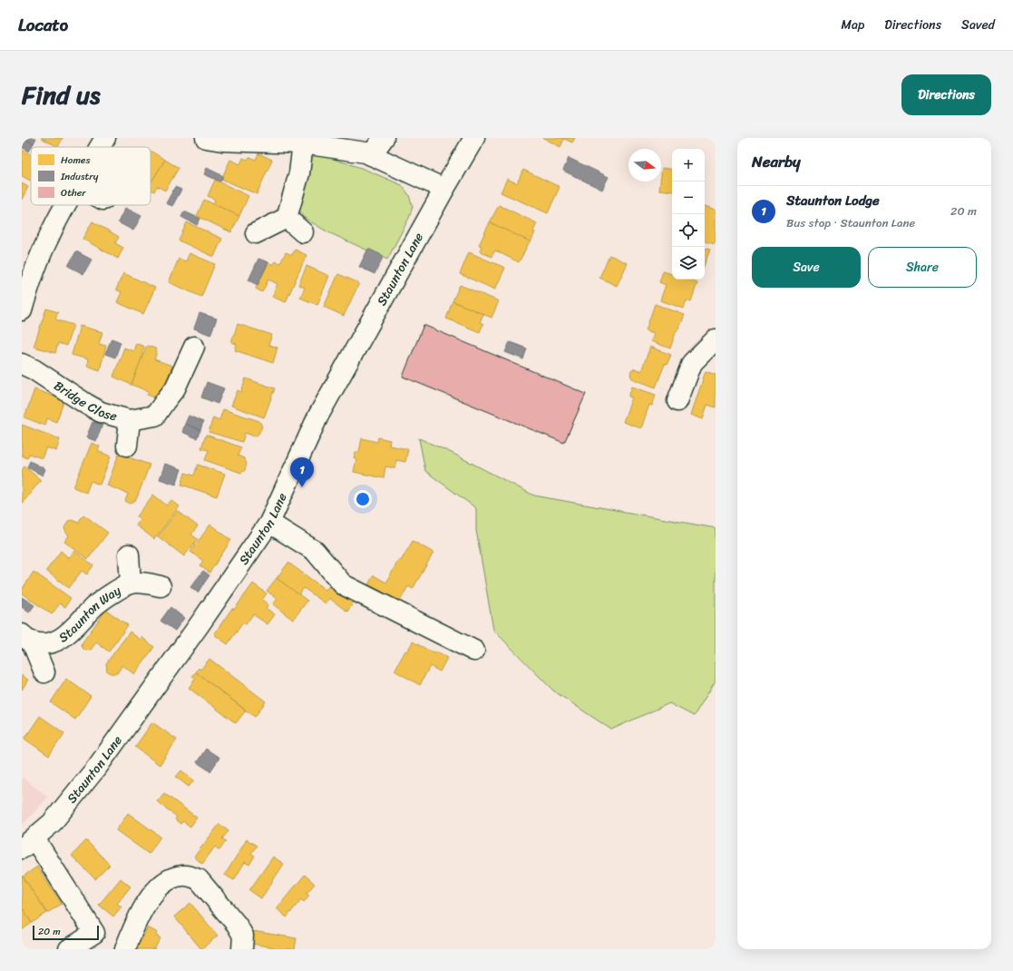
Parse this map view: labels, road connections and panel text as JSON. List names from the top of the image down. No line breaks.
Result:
{"streets":{"street":["Staunton Lane","Bridge Close","Staunton Way"]},"legend":["Homes","Industry","Other"],"scale_bar":"20 m","north":"right","page":{"header":"Locato","nav":["Map","Directions","Saved"],"title":"Find us","buttons":["Directions",["Save","Share"]],"heading":"Nearby","map_buttons":["+","−"],"list":[{"mark":"1","name":"Staunton Lodge","note":"Bus stop · Staunton Lane","value":"20 m"}],"pins":"1","scale":"20 m"}}
